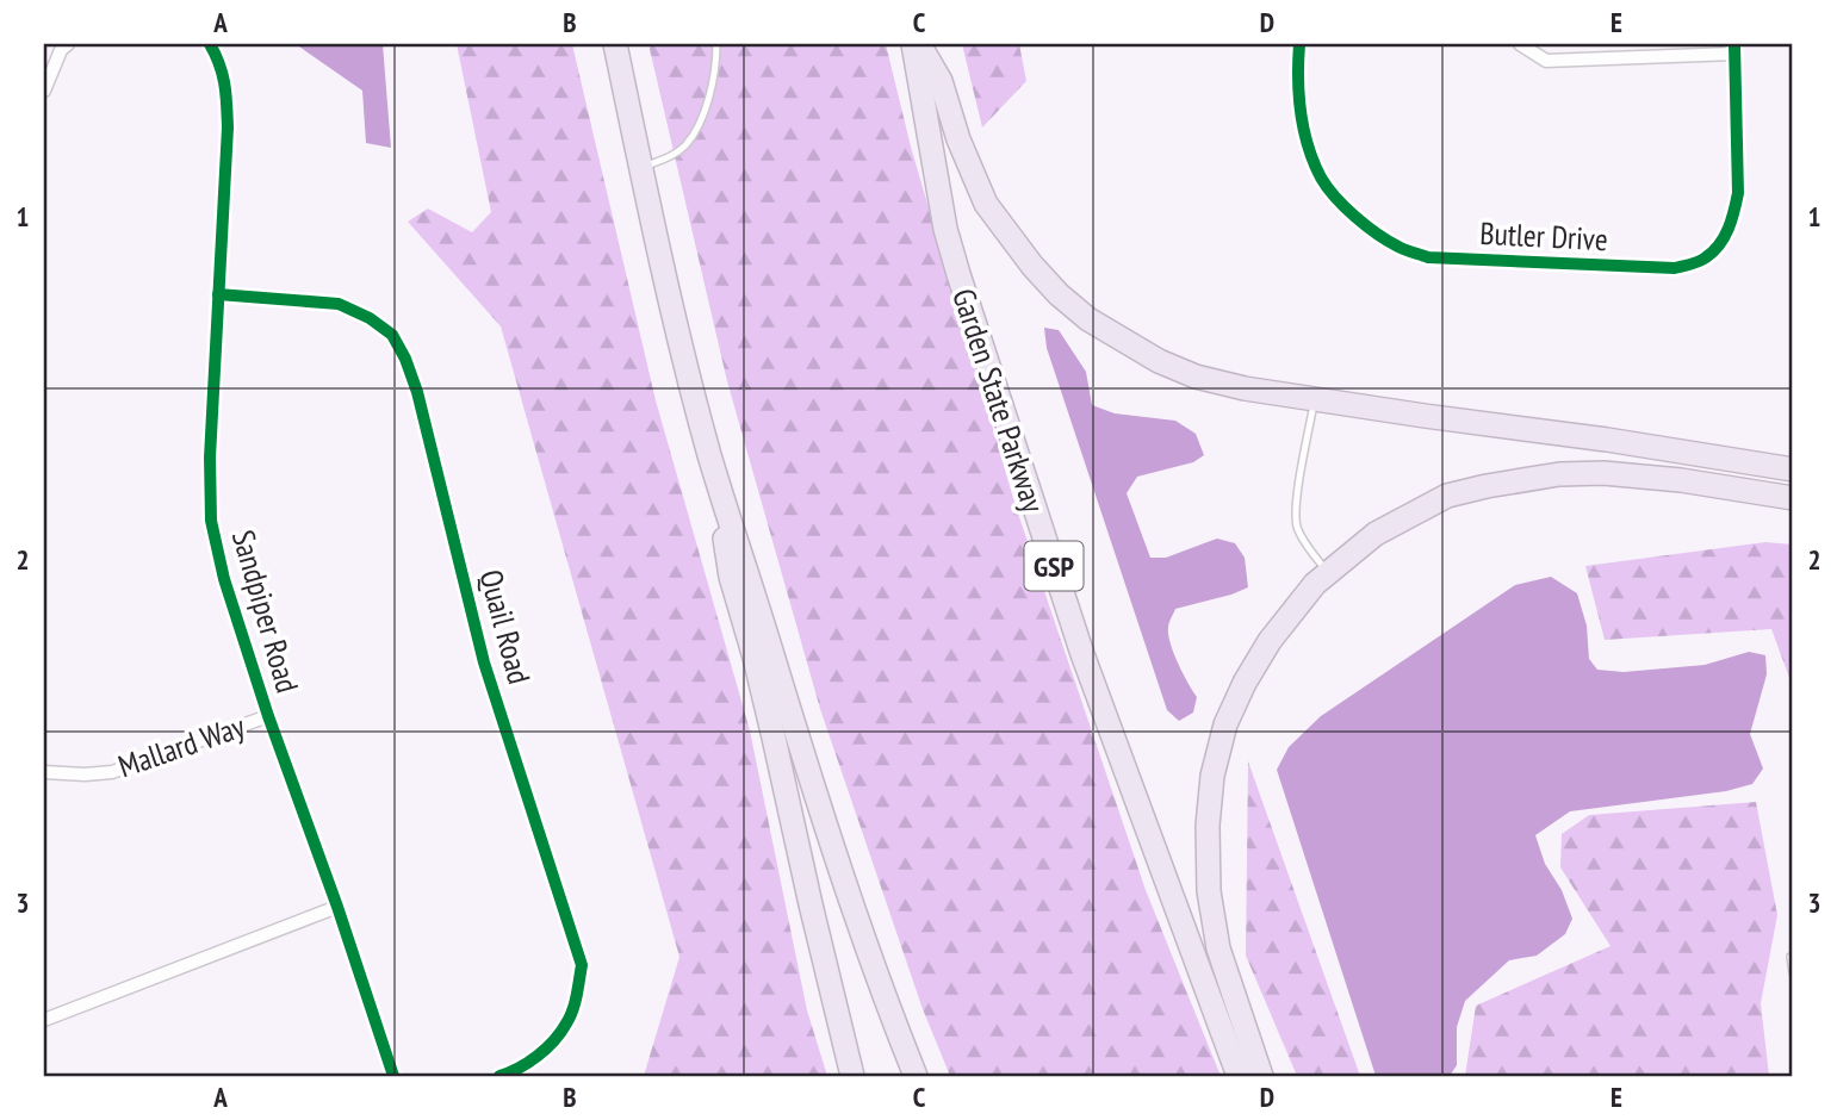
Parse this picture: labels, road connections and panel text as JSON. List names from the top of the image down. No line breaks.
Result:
{"streets":{"highway":["Garden State Parkway","GSP"],"street":["Butler Drive","Sandpiper Road","Quail Road","Mallard Way"]},"crossings":[["Sandpiper Road","Quail Road"],["Sandpiper Road","Mallard Way"]],"grid":{"columns":["A","B","C","D","E"],"rows":["1","2","3"]}}
